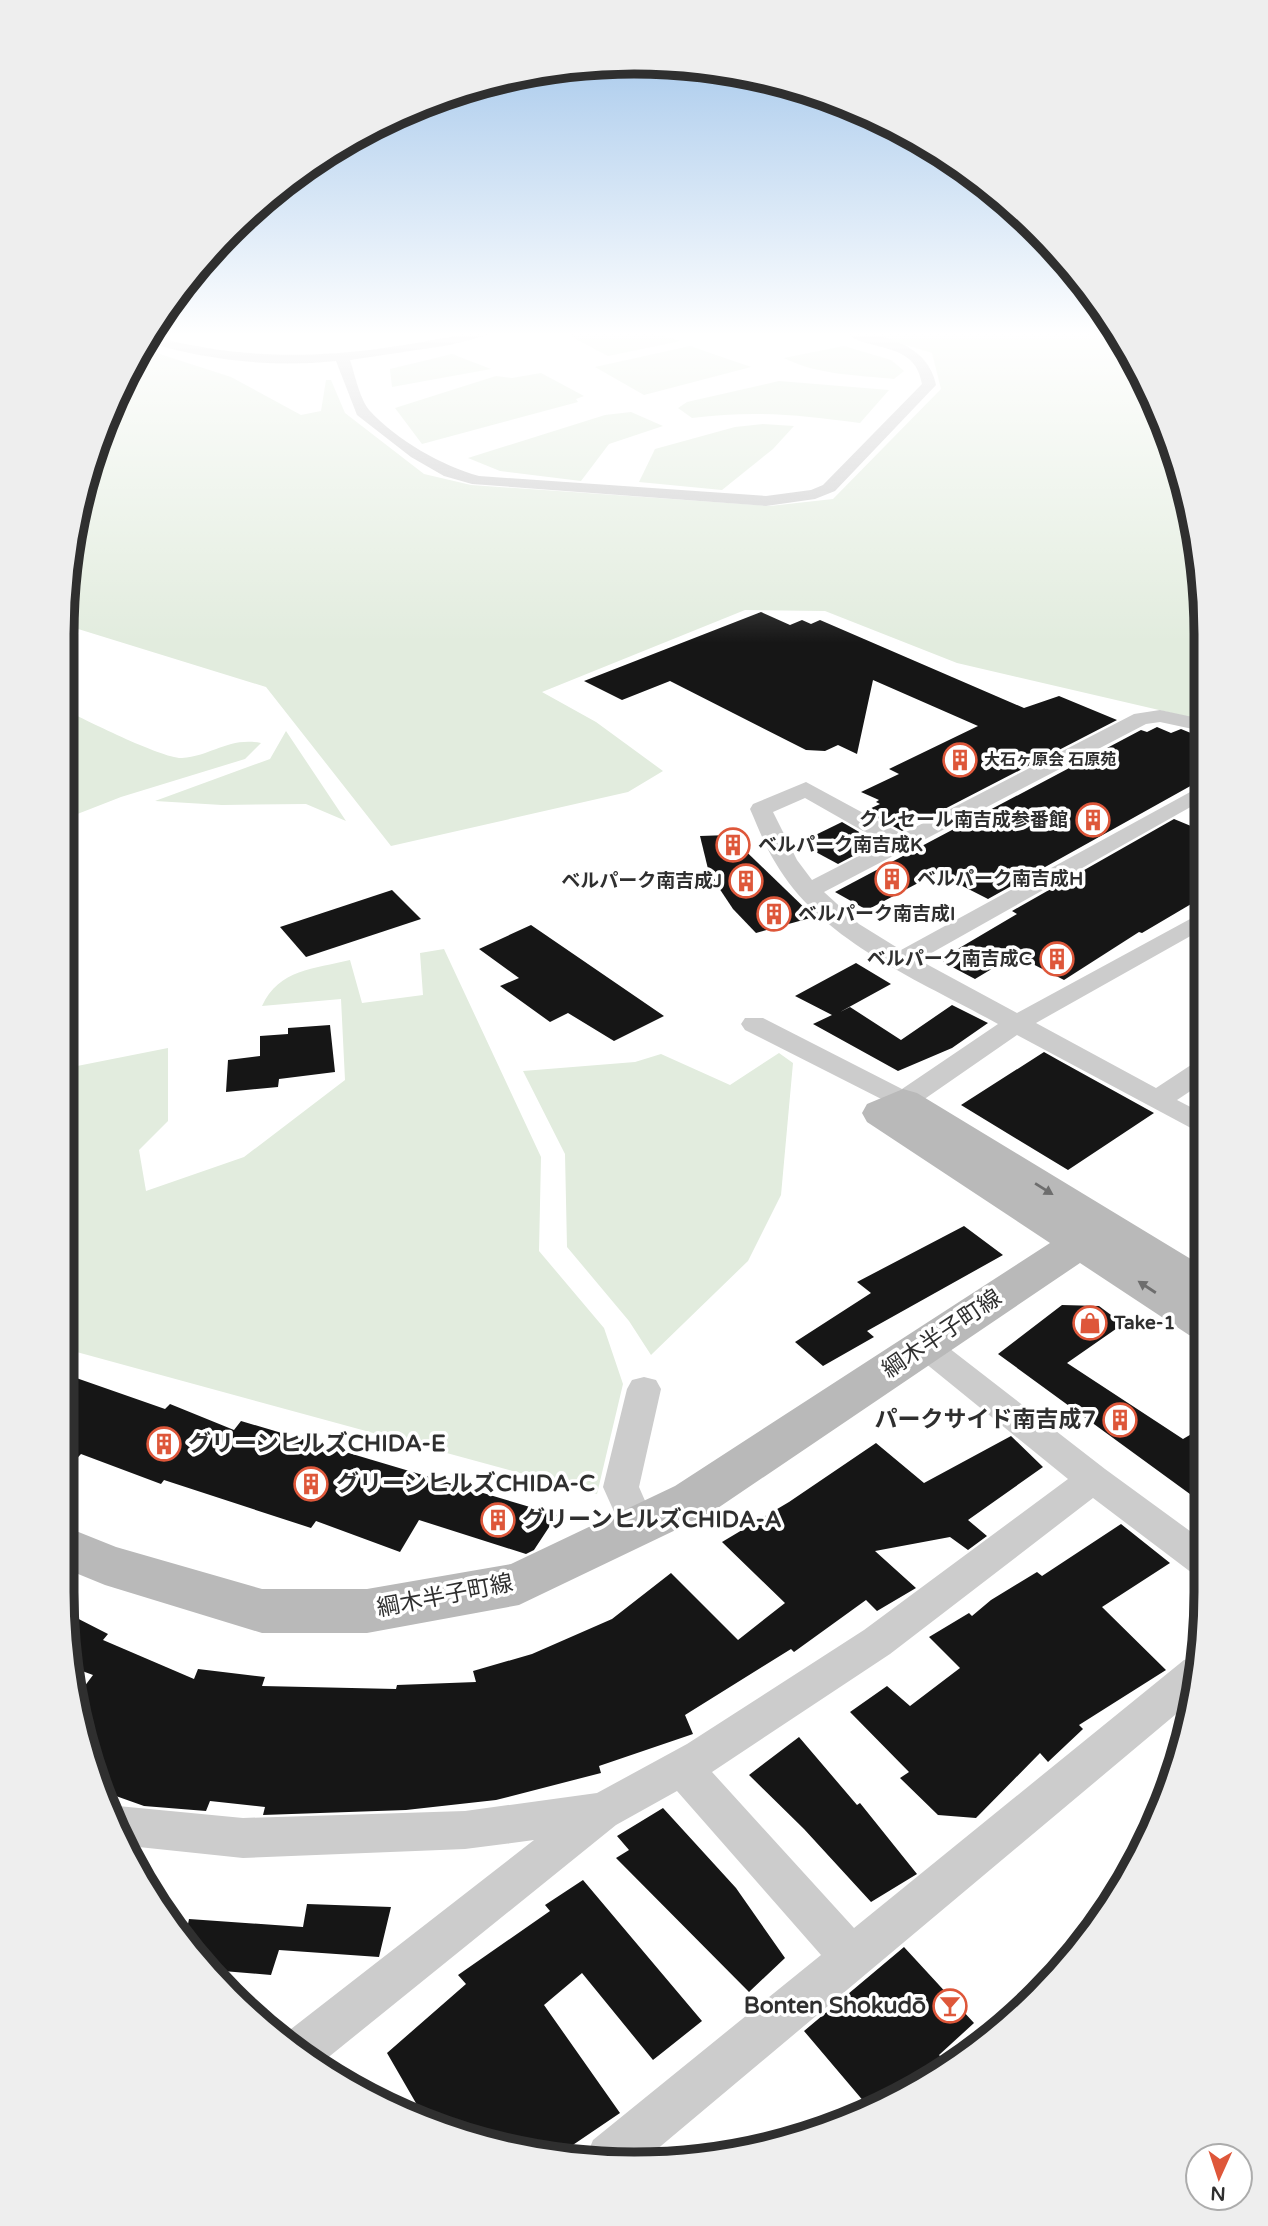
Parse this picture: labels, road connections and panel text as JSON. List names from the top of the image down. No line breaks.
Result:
{"streets":{"street":["綱木半子町線"]},"places":{"building":["大石ヶ原会 石原苑","クレセール南吉成参番館","ベルパーク南吉成K","ベルパーク南吉成H","ベルパーク南吉成J","ベルパーク南吉成I","ベルパーク南吉成C","パークサイド南吉成7","グリーンヒルズCHIDA-E","グリーンヒルズCHIDA-C","グリーンヒルズCHIDA-A"],"shop":["Take-1"],"bar":["Bonten Shokudō"]},"north":"bottom"}
